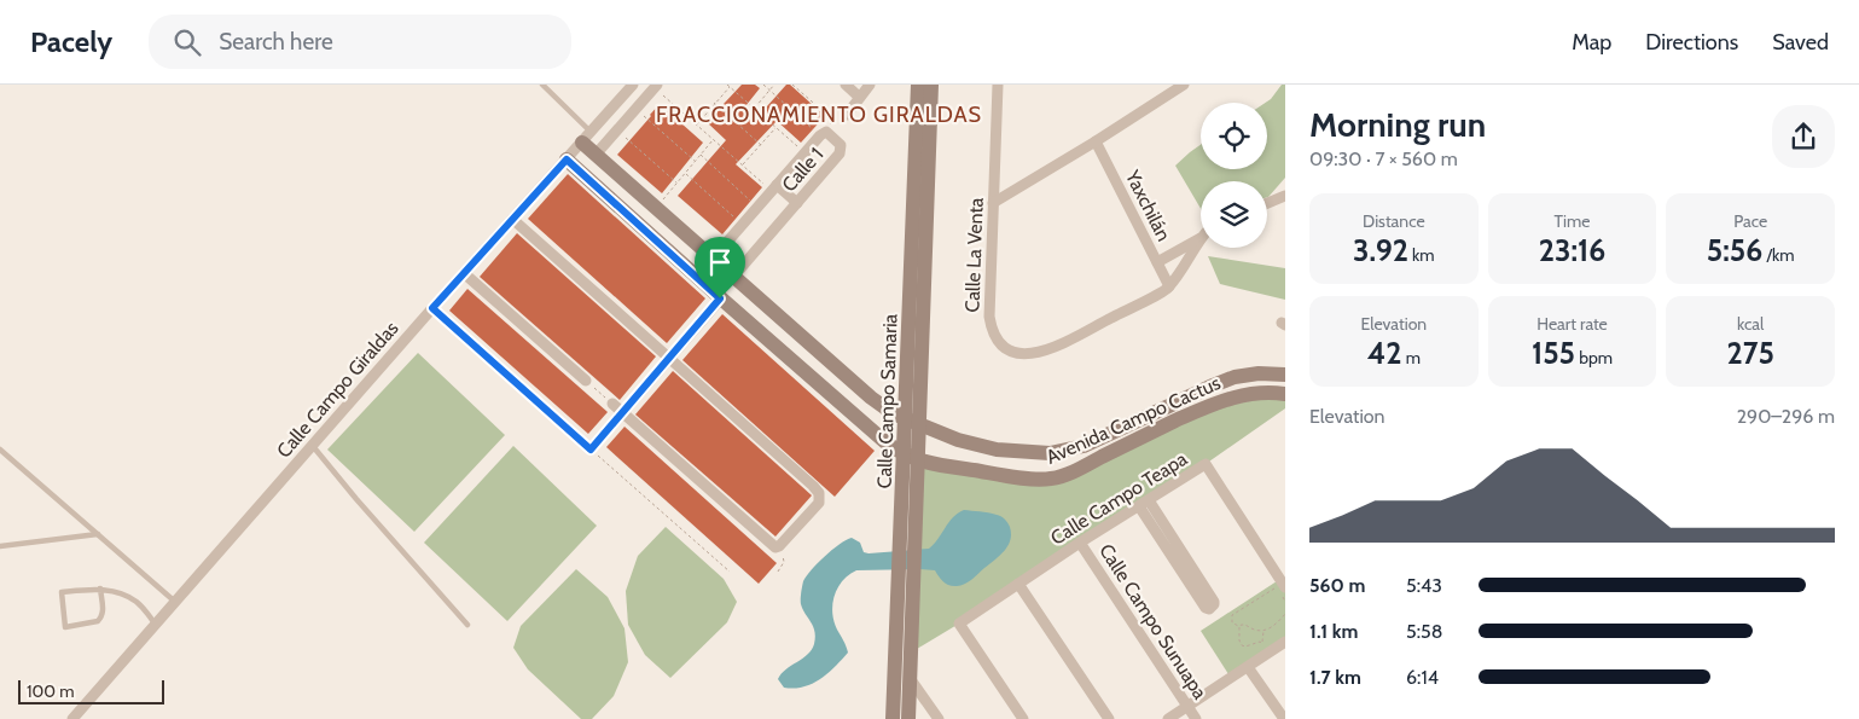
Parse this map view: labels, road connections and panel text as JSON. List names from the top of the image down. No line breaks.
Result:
{"streets":{"street":["Calle 1","Yaxchilán","Calle La Venta","Calle Campo Giraldas","Calle Campo Samaria","Avenida Campo Cactus","Calle Campo Teapa","Calle Campo Sunuapa"]},"crossings":[["Yaxchilán","Calle La Venta"],["Calle Campo Giraldas","Avenida Campo Cactus"],["Calle Campo Samaria","Avenida Campo Cactus"],["Calle Campo Teapa","Calle Campo Sunuapa"]],"districts":["FRACCIONAMIENTO GIRALDAS"],"scale_bar":"100 m","page":{"header":"Pacely","search":"Search here","nav":["Map","Directions","Saved"],"heading":["Morning run","09:30 · 7 × 560 m"],"stats":[["Distance","3.92 km"],["Time","23:16"],["Pace","5:56 /km"],["Elevation","42 m"],["Heart rate","155 bpm"],["kcal","275"]],"chart":["Elevation","290–296 m"],"list":[{"name":"560 m","note":"5:43"},{"name":"1.1 km","note":"5:58"},{"name":"1.7 km","note":"6:14"}],"scale":"100 m"}}
